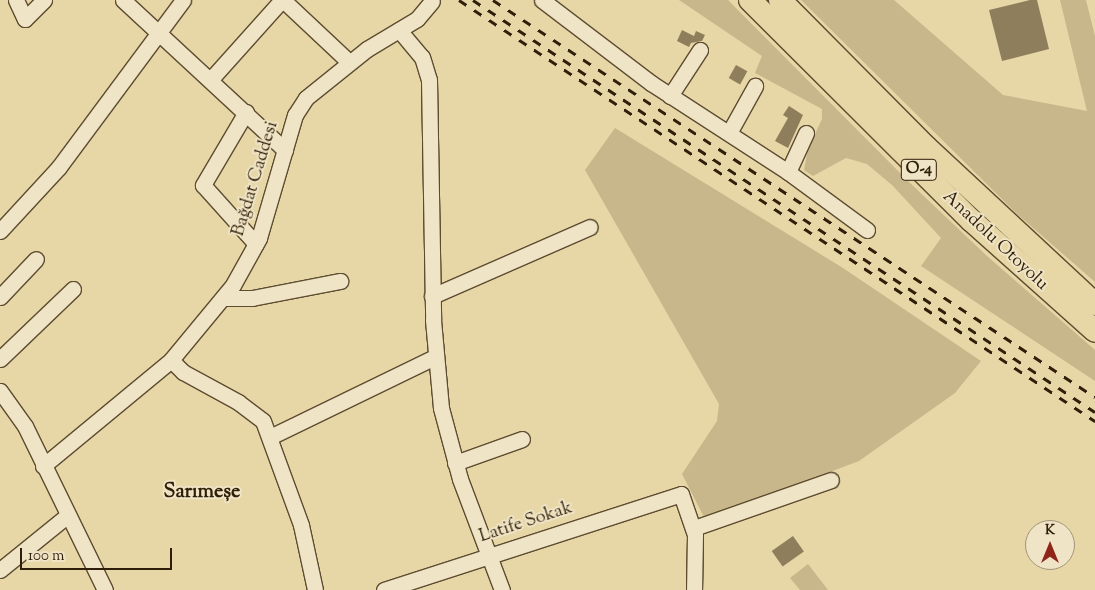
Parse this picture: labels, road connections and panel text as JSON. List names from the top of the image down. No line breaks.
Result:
{"streets":{"highway":["O-4","Anadolu Otoyolu"],"street":["Bağdat Caddesi","Latife Sokak"]},"districts":["Sarımeşe"],"scale_bar":"100 m","north":"top"}
